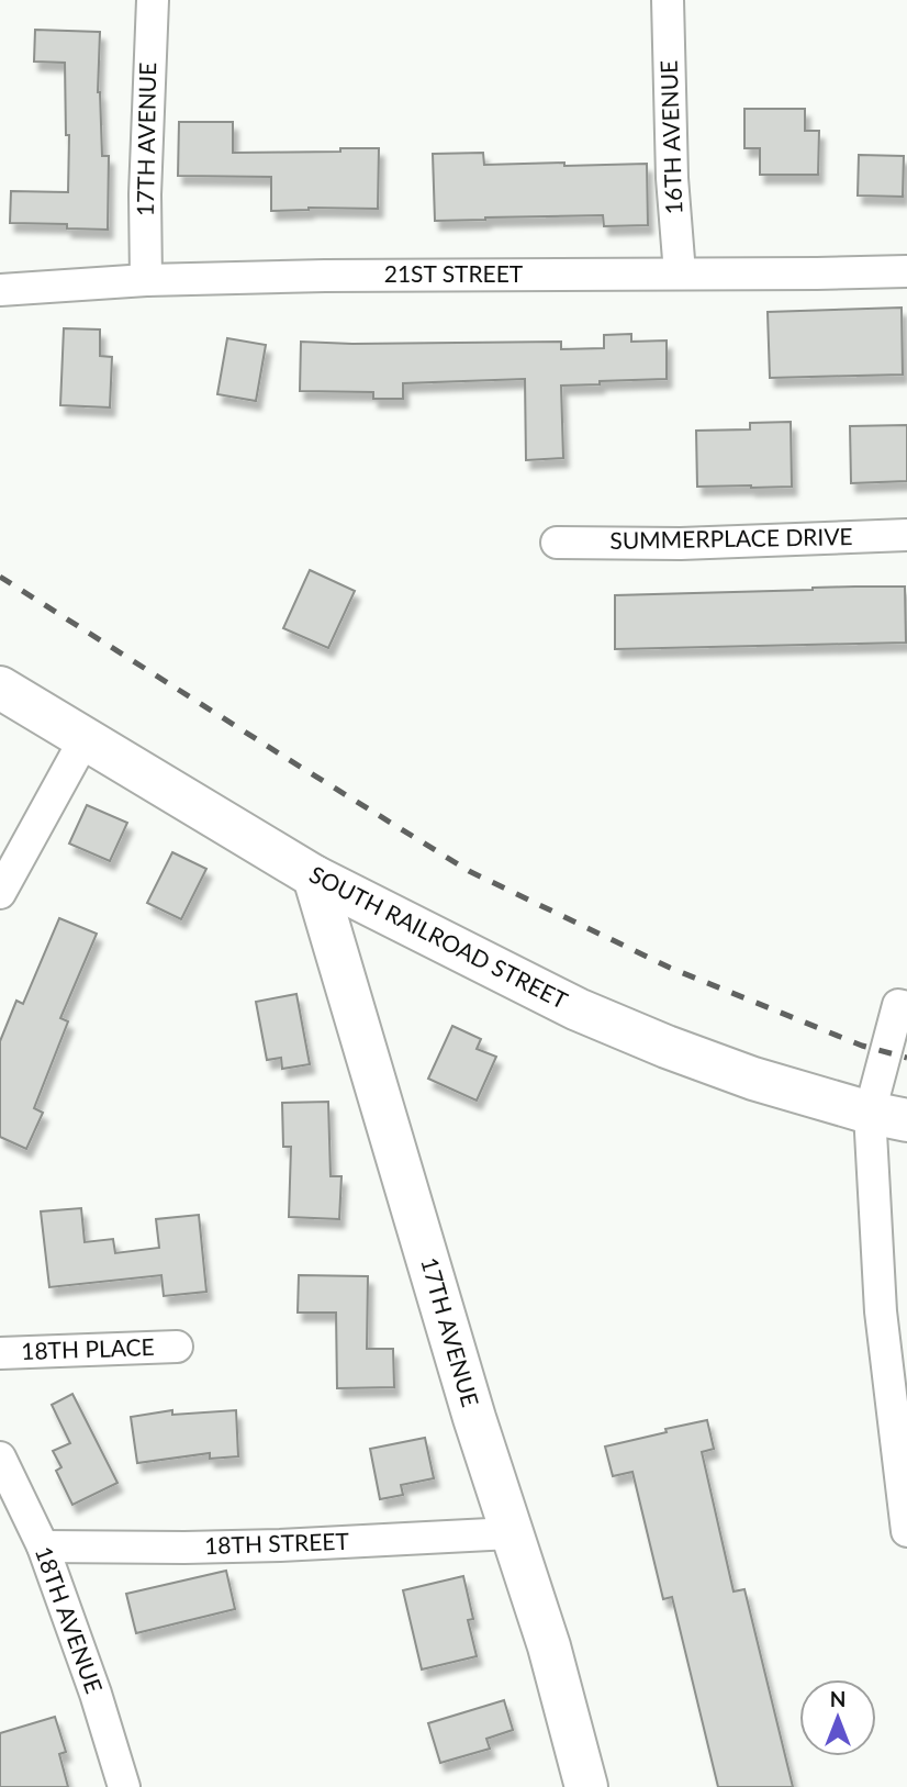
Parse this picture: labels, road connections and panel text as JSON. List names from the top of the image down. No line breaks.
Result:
{"streets":{"street":["16TH AVENUE","17TH AVENUE","21ST STREET","SUMMERPLACE DRIVE","SOUTH RAILROAD STREET","18TH PLACE","18TH STREET","18TH AVENUE"]},"crossings":[["16TH AVENUE","21ST STREET"],["17TH AVENUE","21ST STREET"],["17TH AVENUE","SOUTH RAILROAD STREET"],["17TH AVENUE","18TH STREET"],["18TH STREET","18TH AVENUE"]],"north":"top"}
